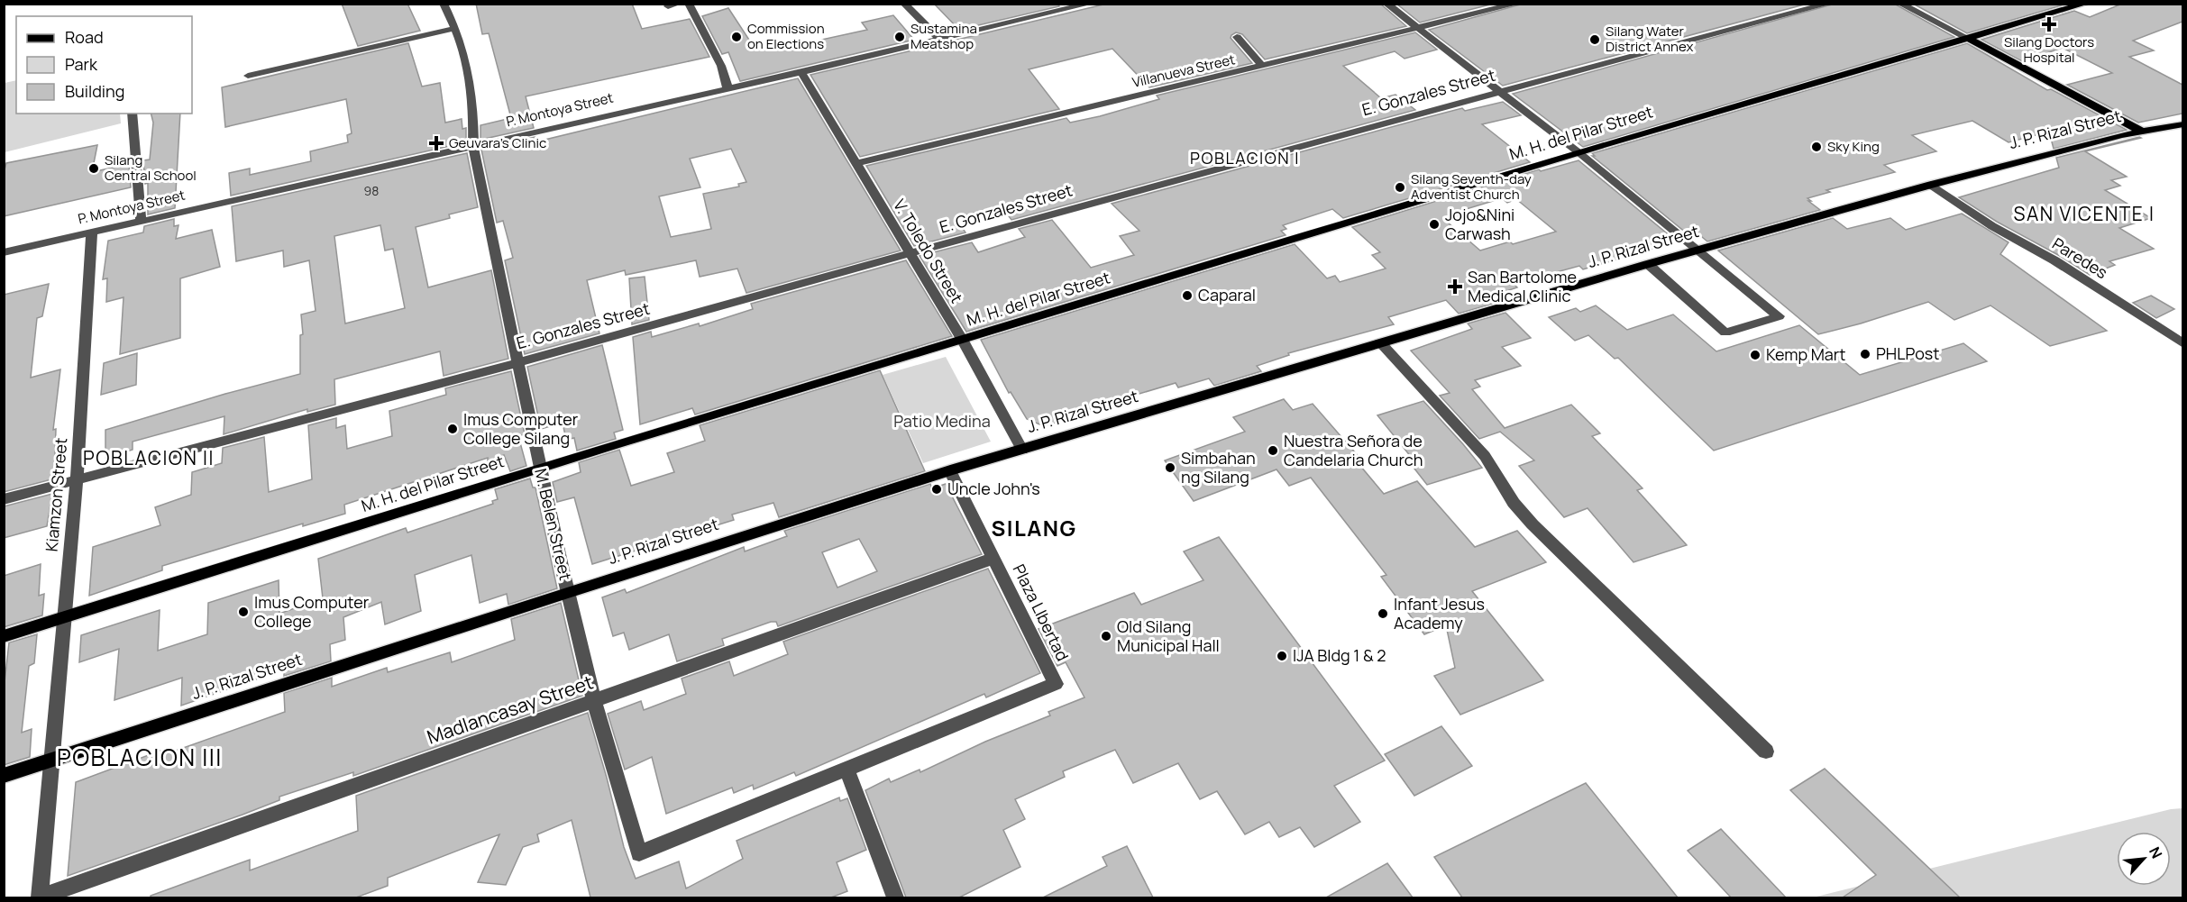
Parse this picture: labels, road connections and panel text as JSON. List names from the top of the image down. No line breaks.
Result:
{"streets":{"main road":["J. P. Rizal Street","M. H. del Pilar Street"],"street":["Villanueva Street","E. Gonzales Street","P. Montoya Street","V. Toledo Street","Paredes","Kiamzon Street","M. Belen Street","Plaza LIbertad","Madlancasay Street"]},"crossings":[["Villanueva Street","V. Toledo Street"],["E. Gonzales Street","V. Toledo Street"],["E. Gonzales Street","Kiamzon Street"],["E. Gonzales Street","M. Belen Street"],["P. Montoya Street","V. Toledo Street"],["P. Montoya Street","Kiamzon Street"],["P. Montoya Street","M. Belen Street"],["J. P. Rizal Street","V. Toledo Street"],["J. P. Rizal Street","Paredes"],["J. P. Rizal Street","Kiamzon Street"],["J. P. Rizal Street","M. Belen Street"],["J. P. Rizal Street","Plaza LIbertad"],["M. H. del Pilar Street","V. Toledo Street"],["M. H. del Pilar Street","Kiamzon Street"],["M. H. del Pilar Street","M. Belen Street"],["Kiamzon Street","Madlancasay Street"],["M. Belen Street","Plaza LIbertad"],["M. Belen Street","Madlancasay Street"],["Plaza LIbertad","Madlancasay Street"]],"districts":["POBLACION I","SAN VICENTE I","POBLACION II","SILANG","POBLACION III"],"parks":["Patio Medina"],"places":{"health":["Silang Doctors Hospital","Geuvara's Clinic","San Bartolome Medical Clinic"],"other":["Commission on Elections","Sustamina Meatshop","Silang Water District Annex","Sky King","Silang Central School","Silang Seventh-day Adventist Church","Jojo&Nini Carwash","Caparal","PHLPost","Kemp Mart","Imus Computer College Silang","Nuestra Señora de Candelaria Church","Simbahan ng Silang","Uncle John's","Imus Computer College","Infant Jesus Academy","Old Silang Municipal Hall","IJA Bldg 1 & 2"]},"house_numbers":["98"],"legend":["Road","Park","Building"],"north":"top right"}
